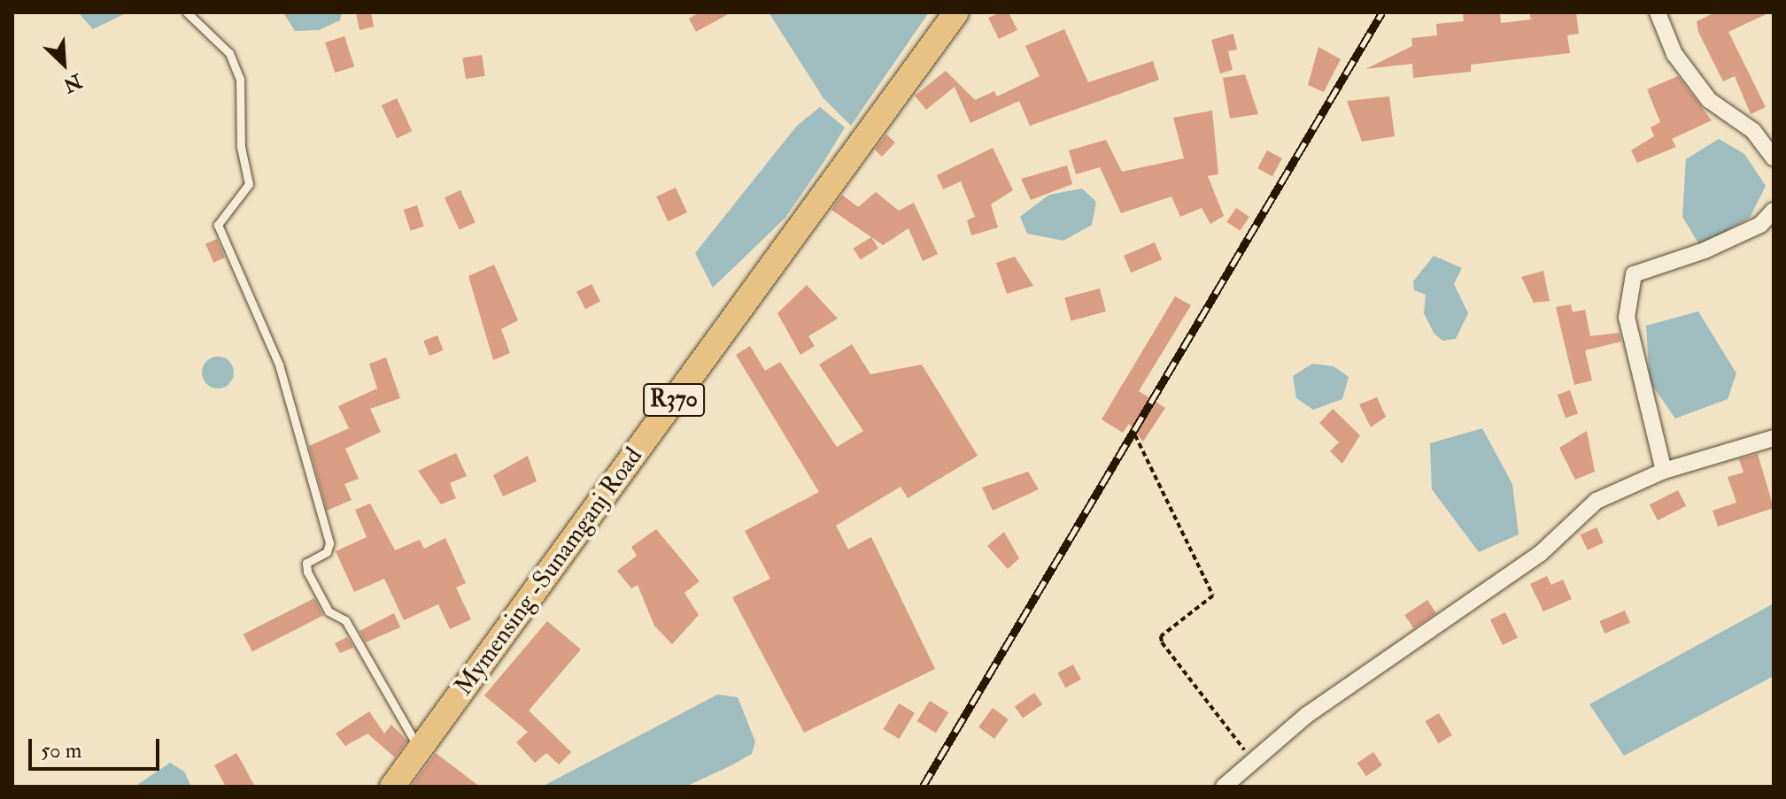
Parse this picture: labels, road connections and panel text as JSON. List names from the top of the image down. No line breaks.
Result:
{"streets":{"main road":["R370","Mymensing -Sunamganj Road"]},"scale_bar":"50 m","north":"bottom right"}
